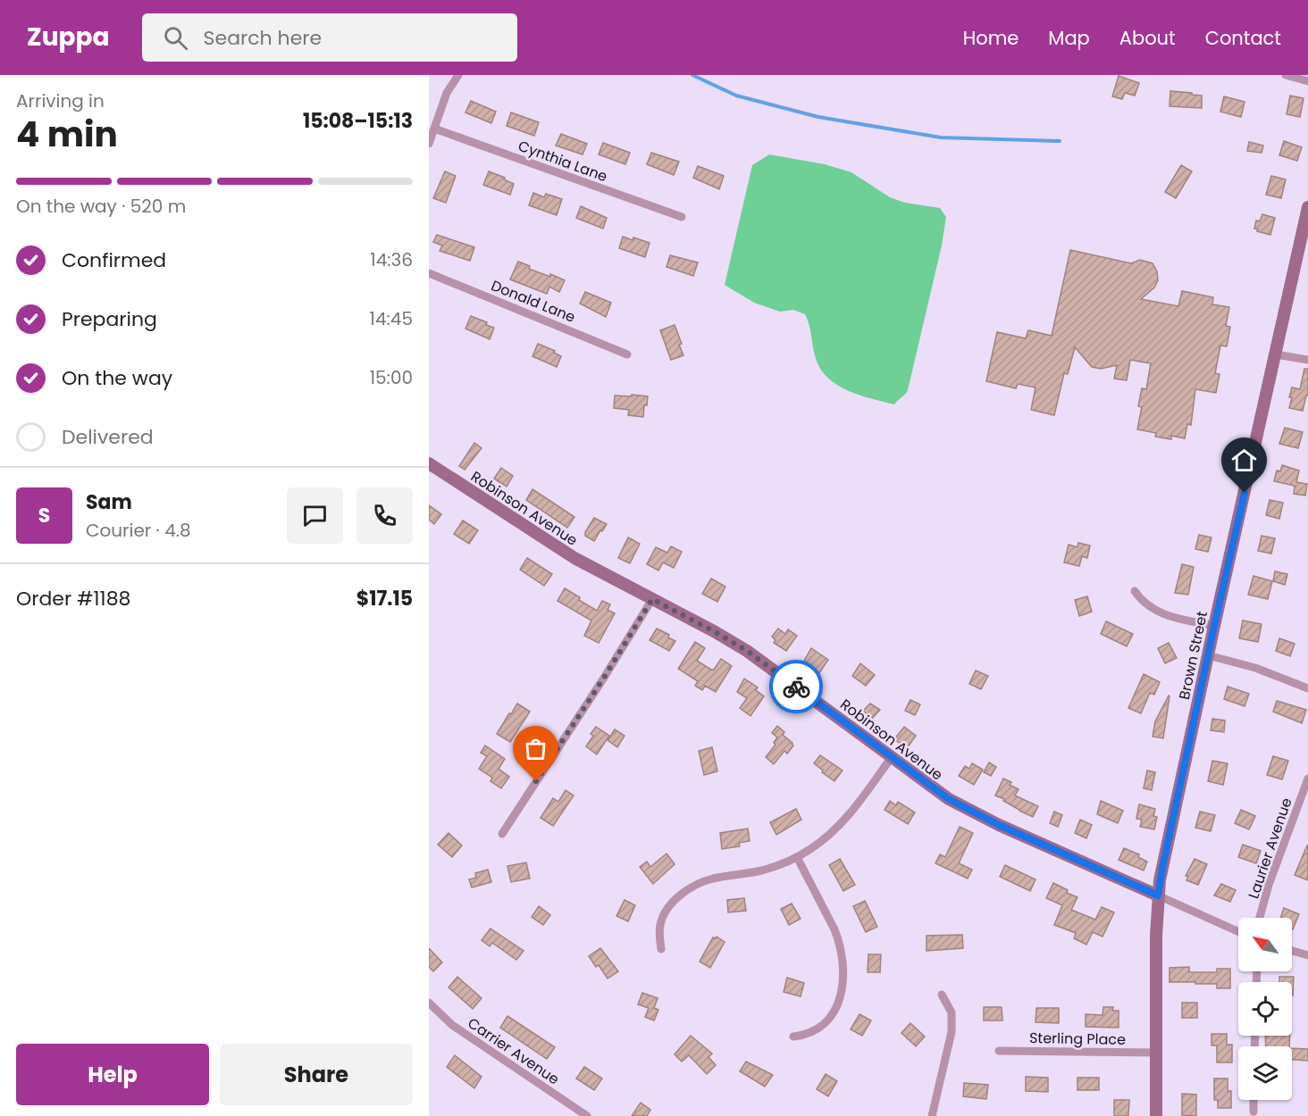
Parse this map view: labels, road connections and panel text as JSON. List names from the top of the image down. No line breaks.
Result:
{"streets":{"street":["Cynthia Lane","Donald Lane","Robinson Avenue","Brown Street","Laurier Avenue","Sterling Place","Carrier Avenue"]},"crossings":[["Robinson Avenue","Brown Street"],["Brown Street","Sterling Place"]],"north":"top left","page":{"header":"Zuppa","search":"Search here","nav":["Home","Map","About","Contact"],"heading":["4 min","Arriving in","15:08–15:13"],"panel":["Sam","Courier · 4.8","Order #1188","$17.15"],"bar":"On the way · 520 m","list":[["Confirmed","14:36"],["Preparing","14:45"],["On the way","15:00"],"Delivered"],"round":"S","buttons":["Help","Share"]}}
